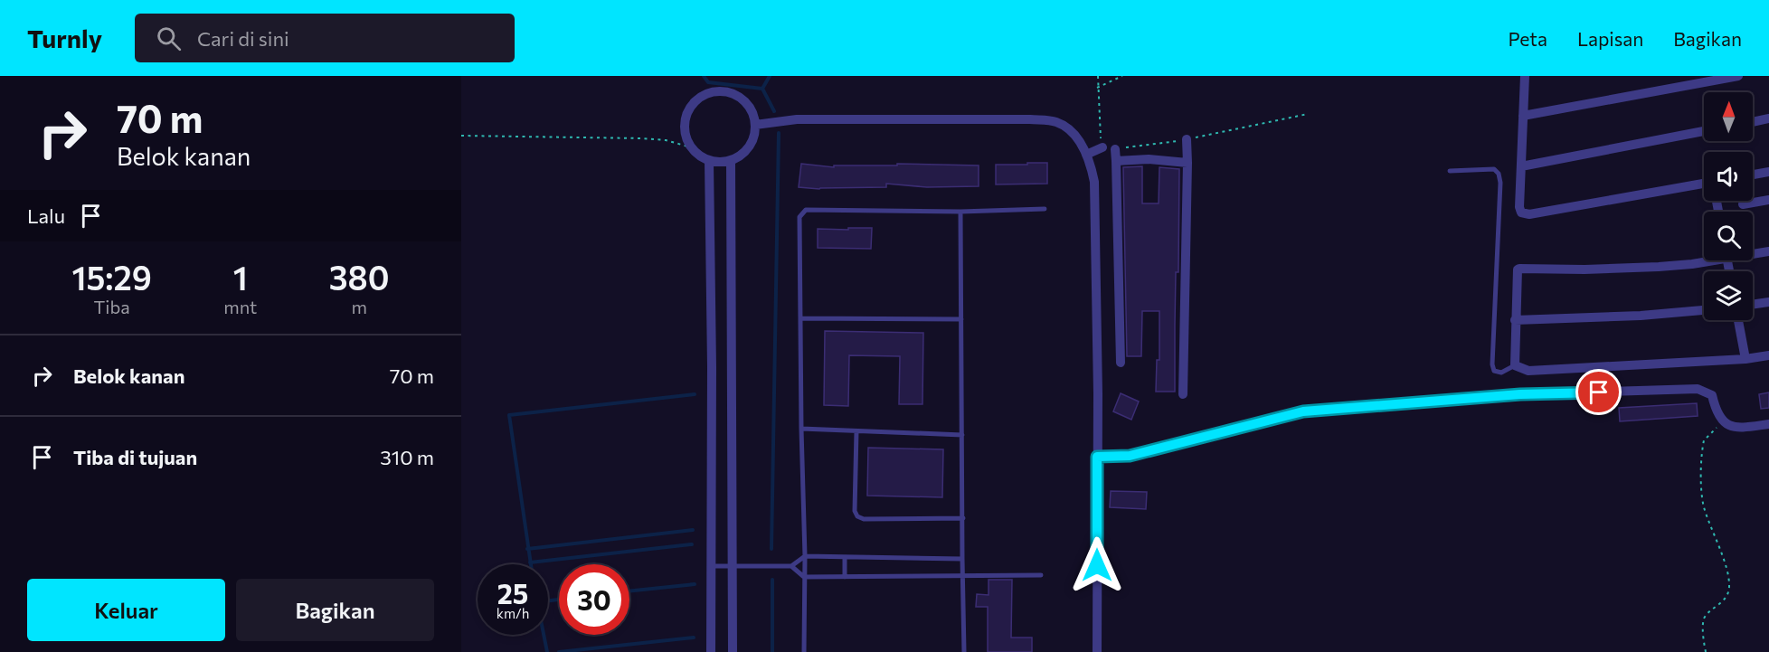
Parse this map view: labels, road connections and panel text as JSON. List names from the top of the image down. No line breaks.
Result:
{"north":"top","page":{"header":"Turnly","search":"Cari di sini","nav":["Peta","Lapisan","Bagikan"],"turn":["70 m","Belok kanan"],"then":"Lalu","eta":["15:29","Tiba","1","mnt","380","m"],"list":[{"name":"Belok kanan","value":"70 m"},{"name":"Tiba di tujuan","value":"310 m"}],"speed":"25 km/h","limit":"30","buttons":["Keluar","Bagikan"]}}
